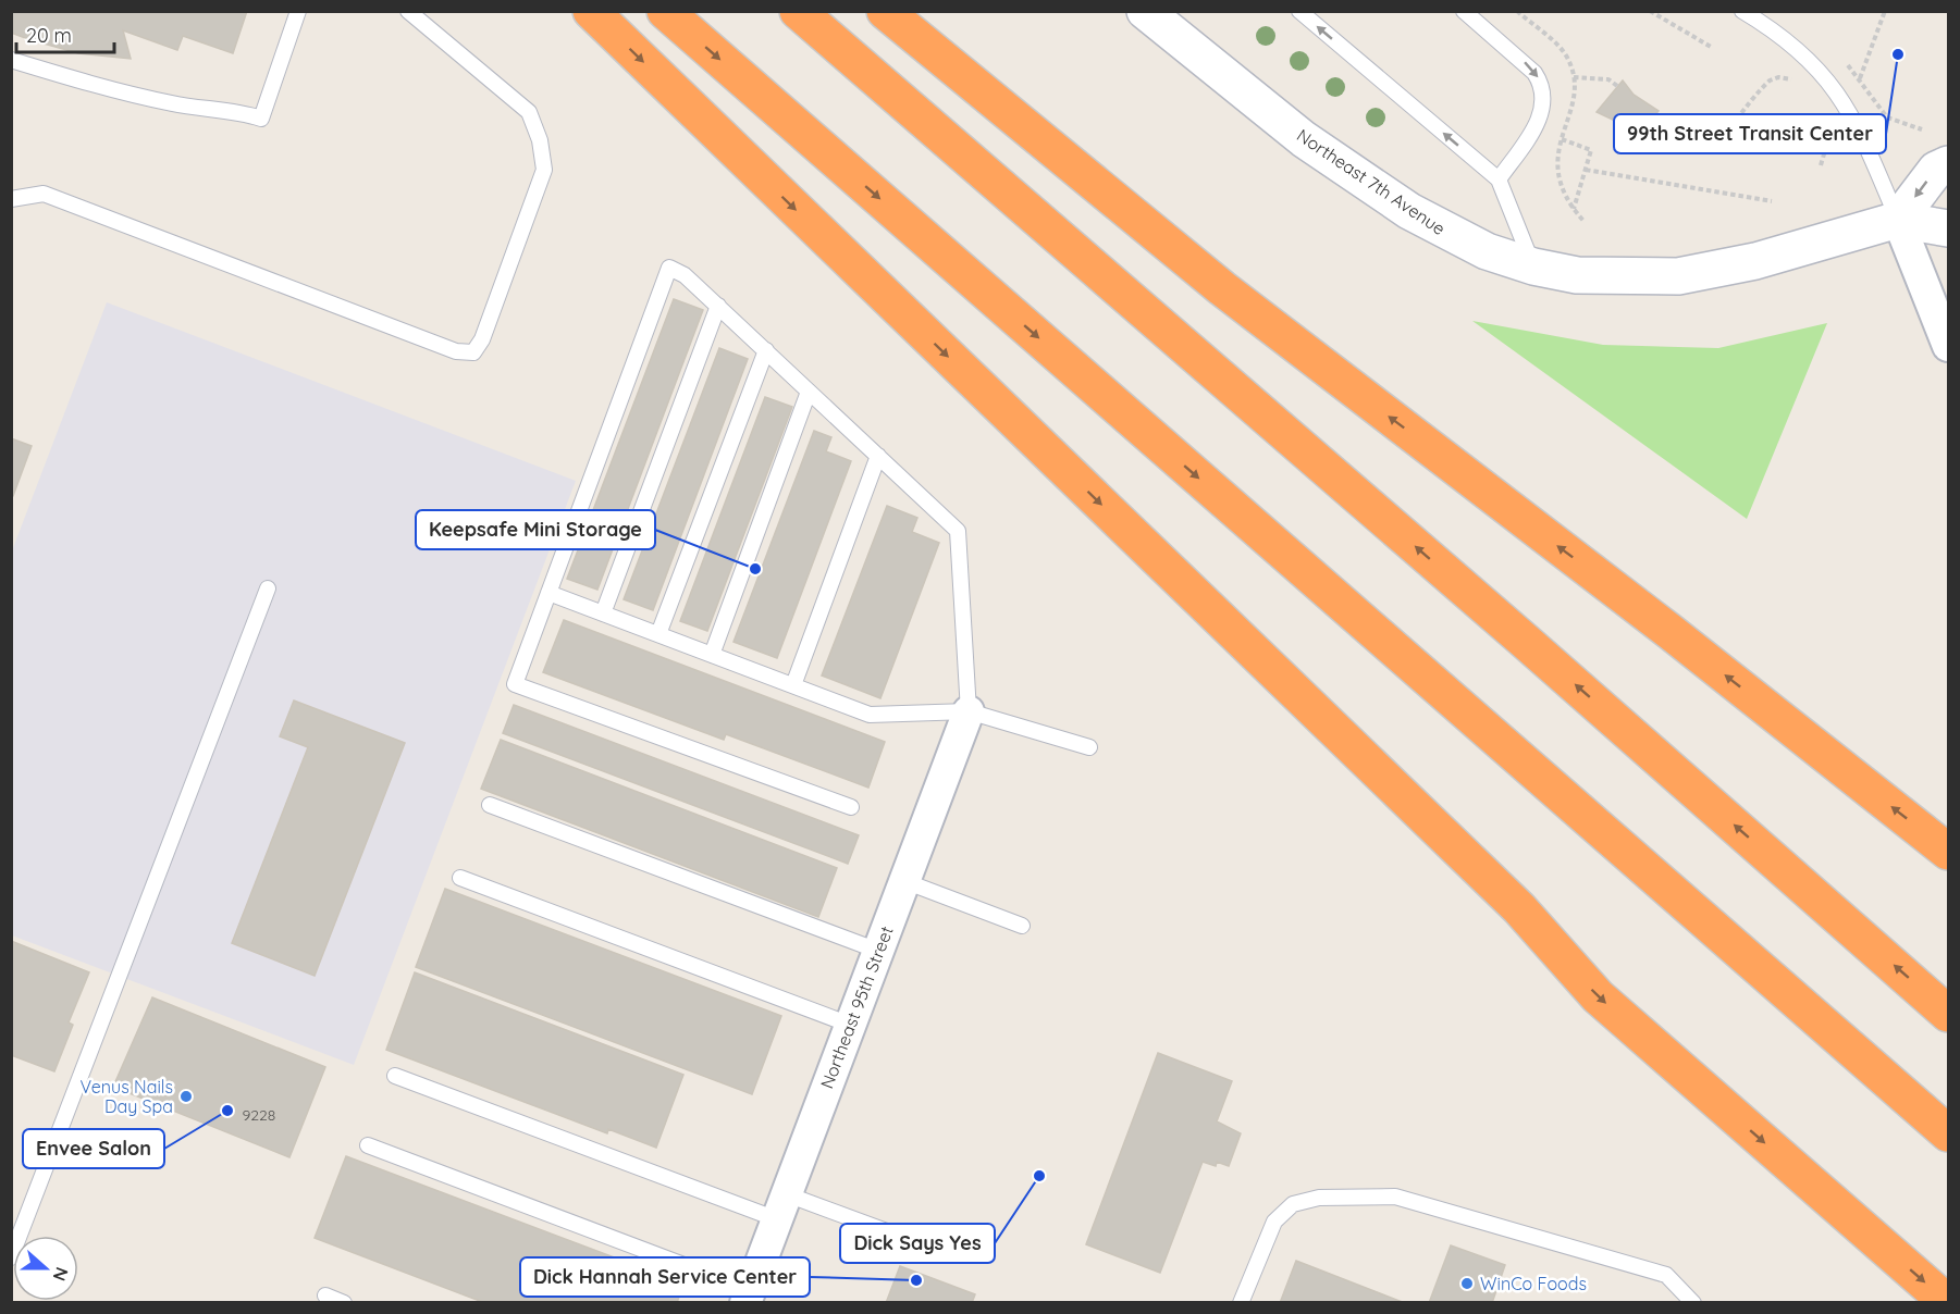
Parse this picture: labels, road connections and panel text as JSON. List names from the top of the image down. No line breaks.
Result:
{"streets":{"street":["Northeast 7th Avenue","Northeast 95th Street"]},"places":["99th Street Transit Center","Keepsafe Mini Storage","Venus Nails Day Spa","Envee Salon","Dick Says Yes","Dick Hannah Service Center","WinCo Foods"],"house_numbers":["9228"],"scale_bar":"20 m","north":"right"}
